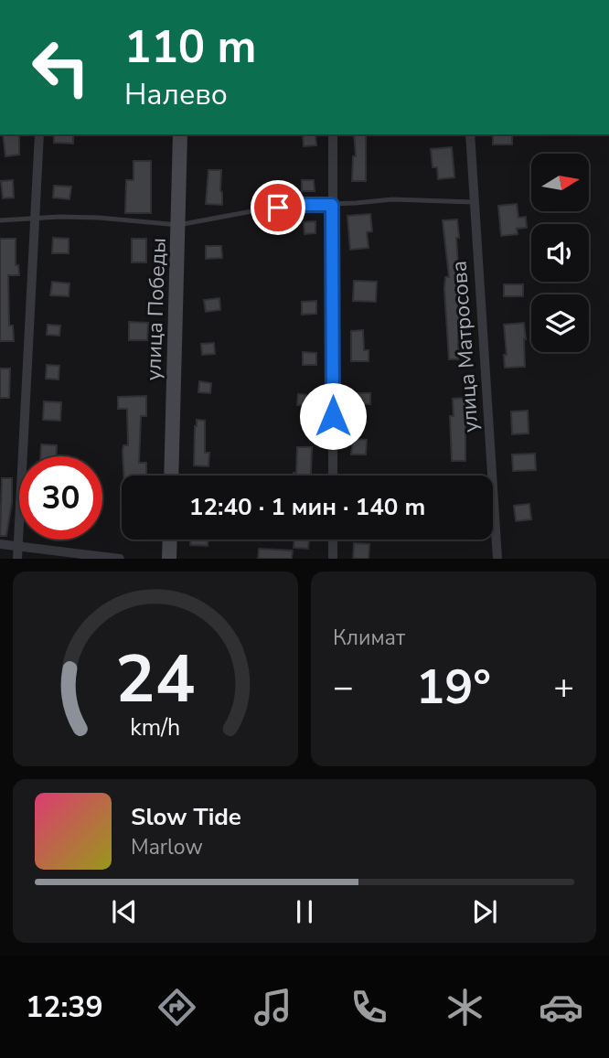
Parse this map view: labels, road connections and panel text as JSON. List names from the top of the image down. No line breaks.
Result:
{"streets":{"street":["улица Победы","улица Матросова"]},"north":"right","page":{"turn":["110 m","Налево"],"limit":"30","trip":"12:40 · 1 мин · 140 m","tile":"Климат","heat":["−","19°","+"],"song":["Slow Tide","Marlow"],"tabs":"12:39","gauge":["24","km/h"]}}
